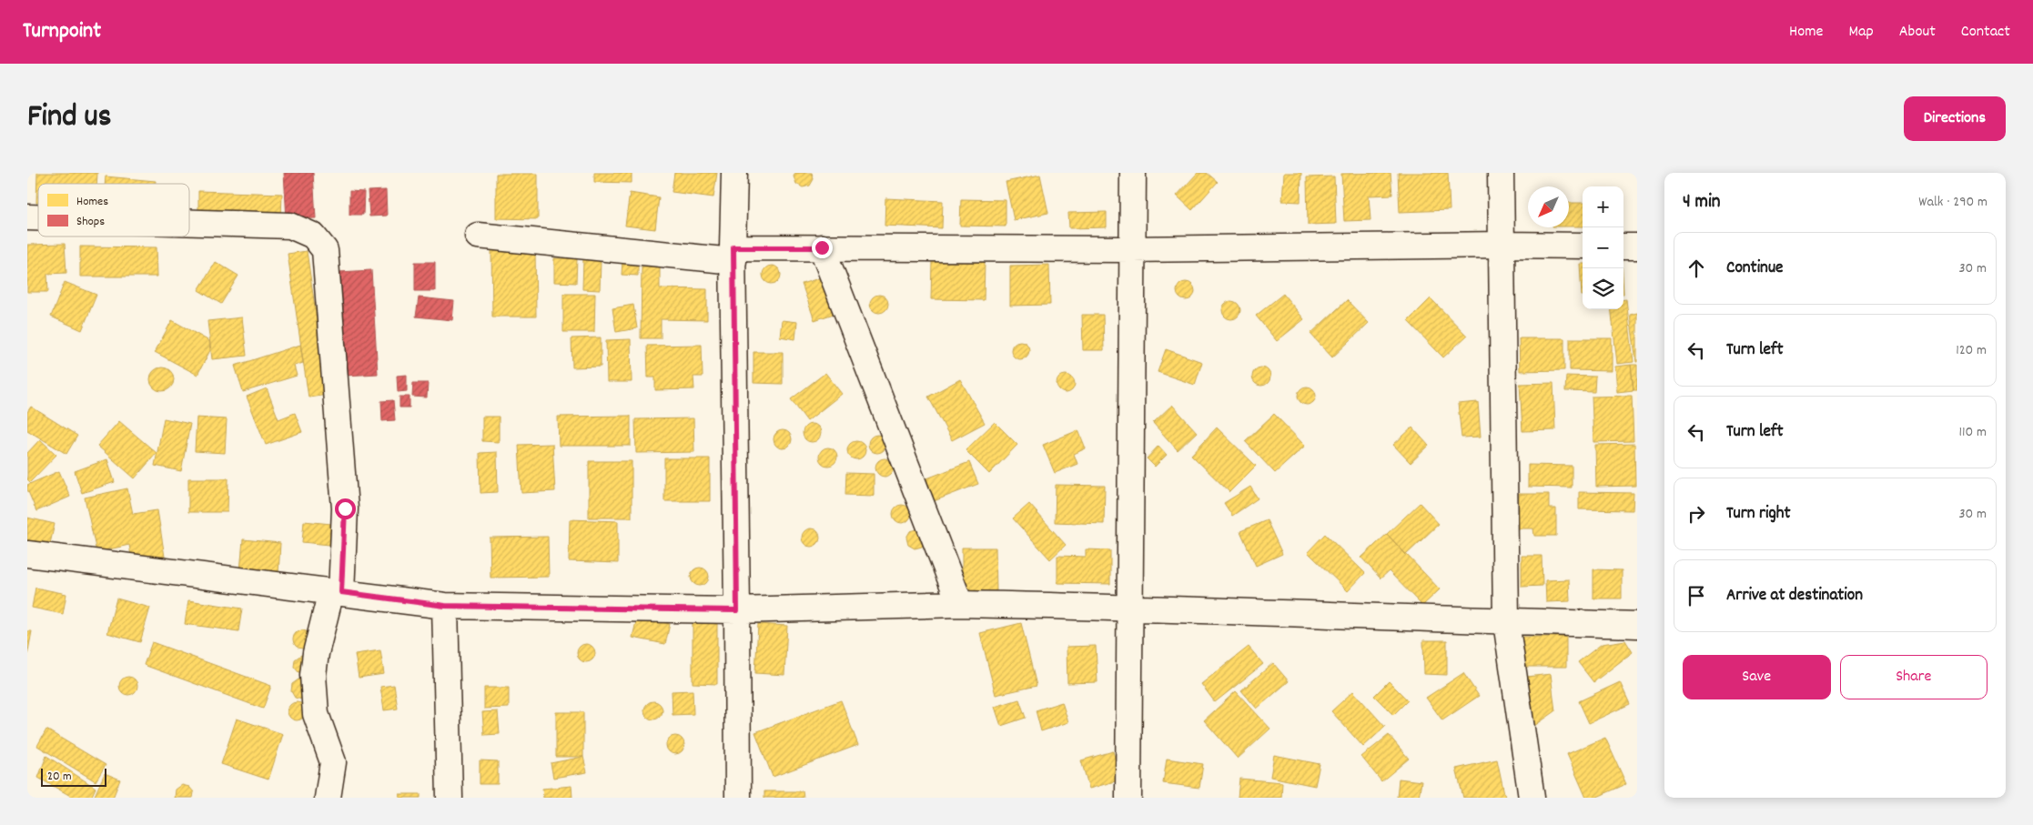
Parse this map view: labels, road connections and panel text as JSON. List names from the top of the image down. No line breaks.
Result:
{"legend":["Homes","Shops"],"scale_bar":"20 m","north":"bottom left","page":{"header":"Turnpoint","nav":["Home","Map","About","Contact"],"title":"Find us","buttons":["Directions",["Save","Share"]],"heading":["4 min","Walk · 290 m"],"map_buttons":["+","−"],"list":[["Continue","30 m"],["Turn left","120 m"],["Turn left","110 m"],["Turn right","30 m"],"Arrive at destination"],"scale":"20 m"}}
